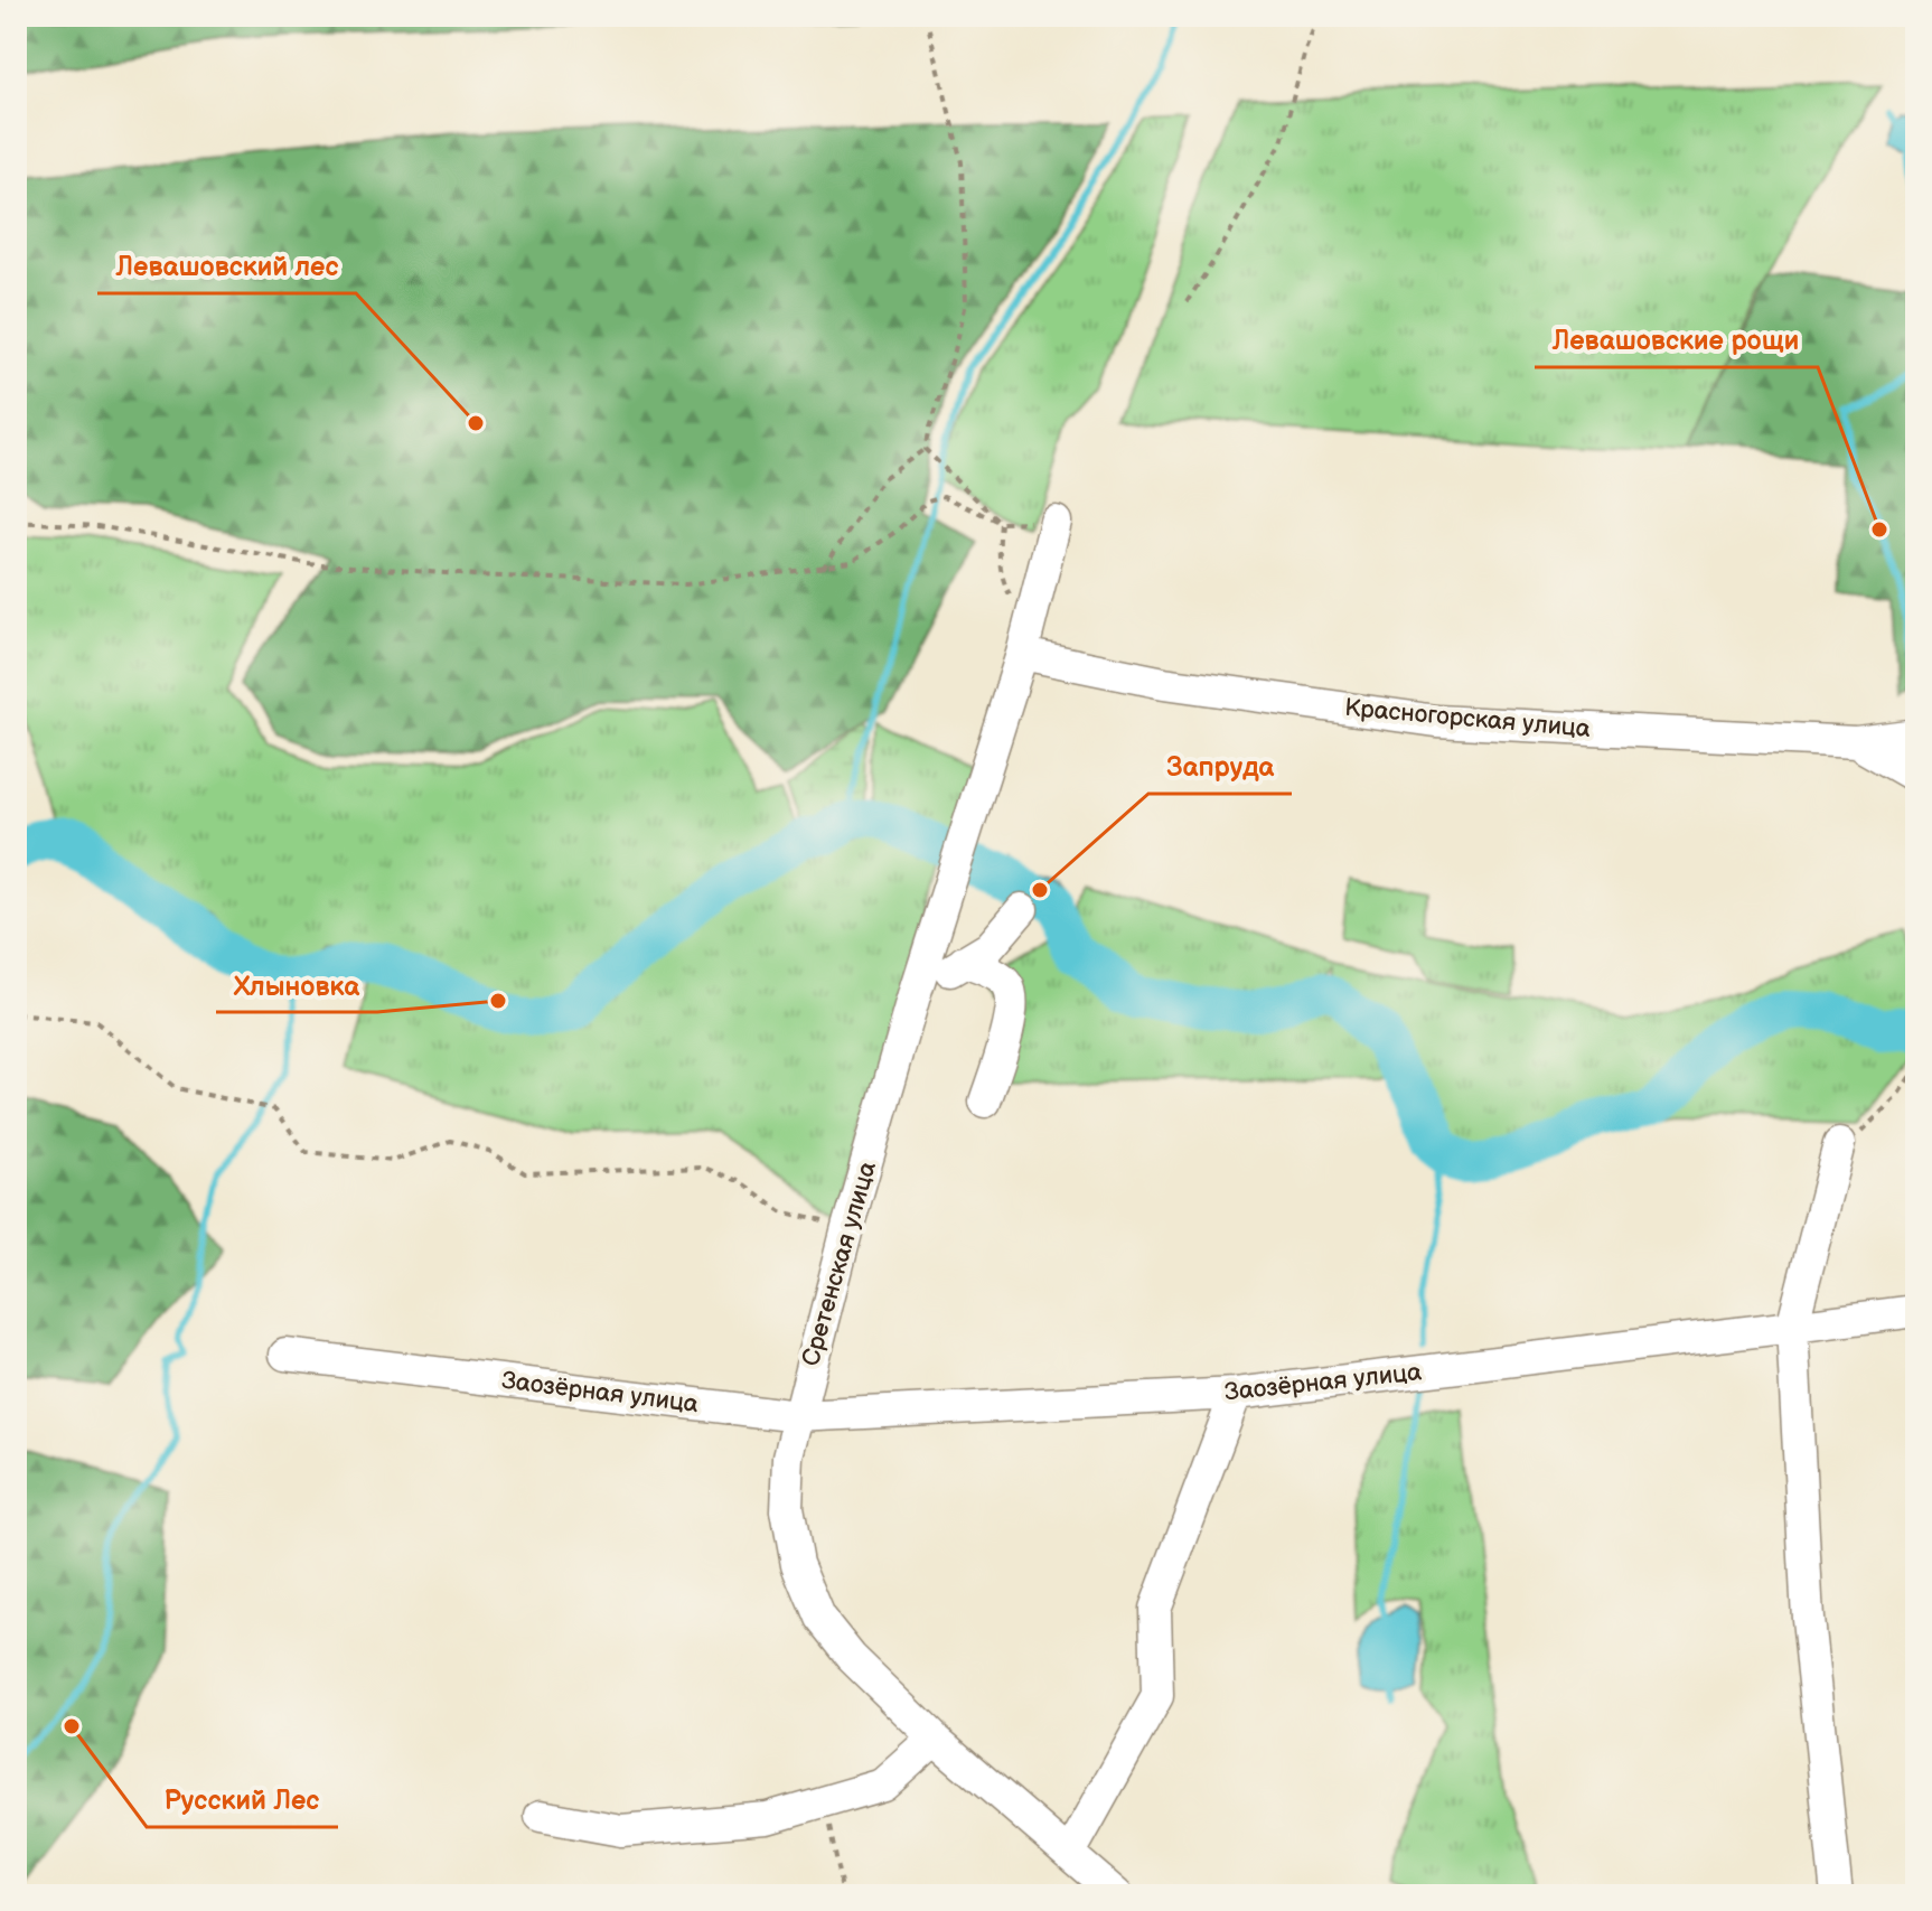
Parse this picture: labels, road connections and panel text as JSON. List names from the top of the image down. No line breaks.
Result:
{"streets":{"street":["Красногорская улица","Сретенская улица","Заозёрная улица"]},"crossings":[["Красногорская улица","Сретенская улица"],["Сретенская улица","Заозёрная улица"]],"places":["Левашовский лес","Левашовские рощи","Запруда","Хлыновка","Русский Лес"]}
